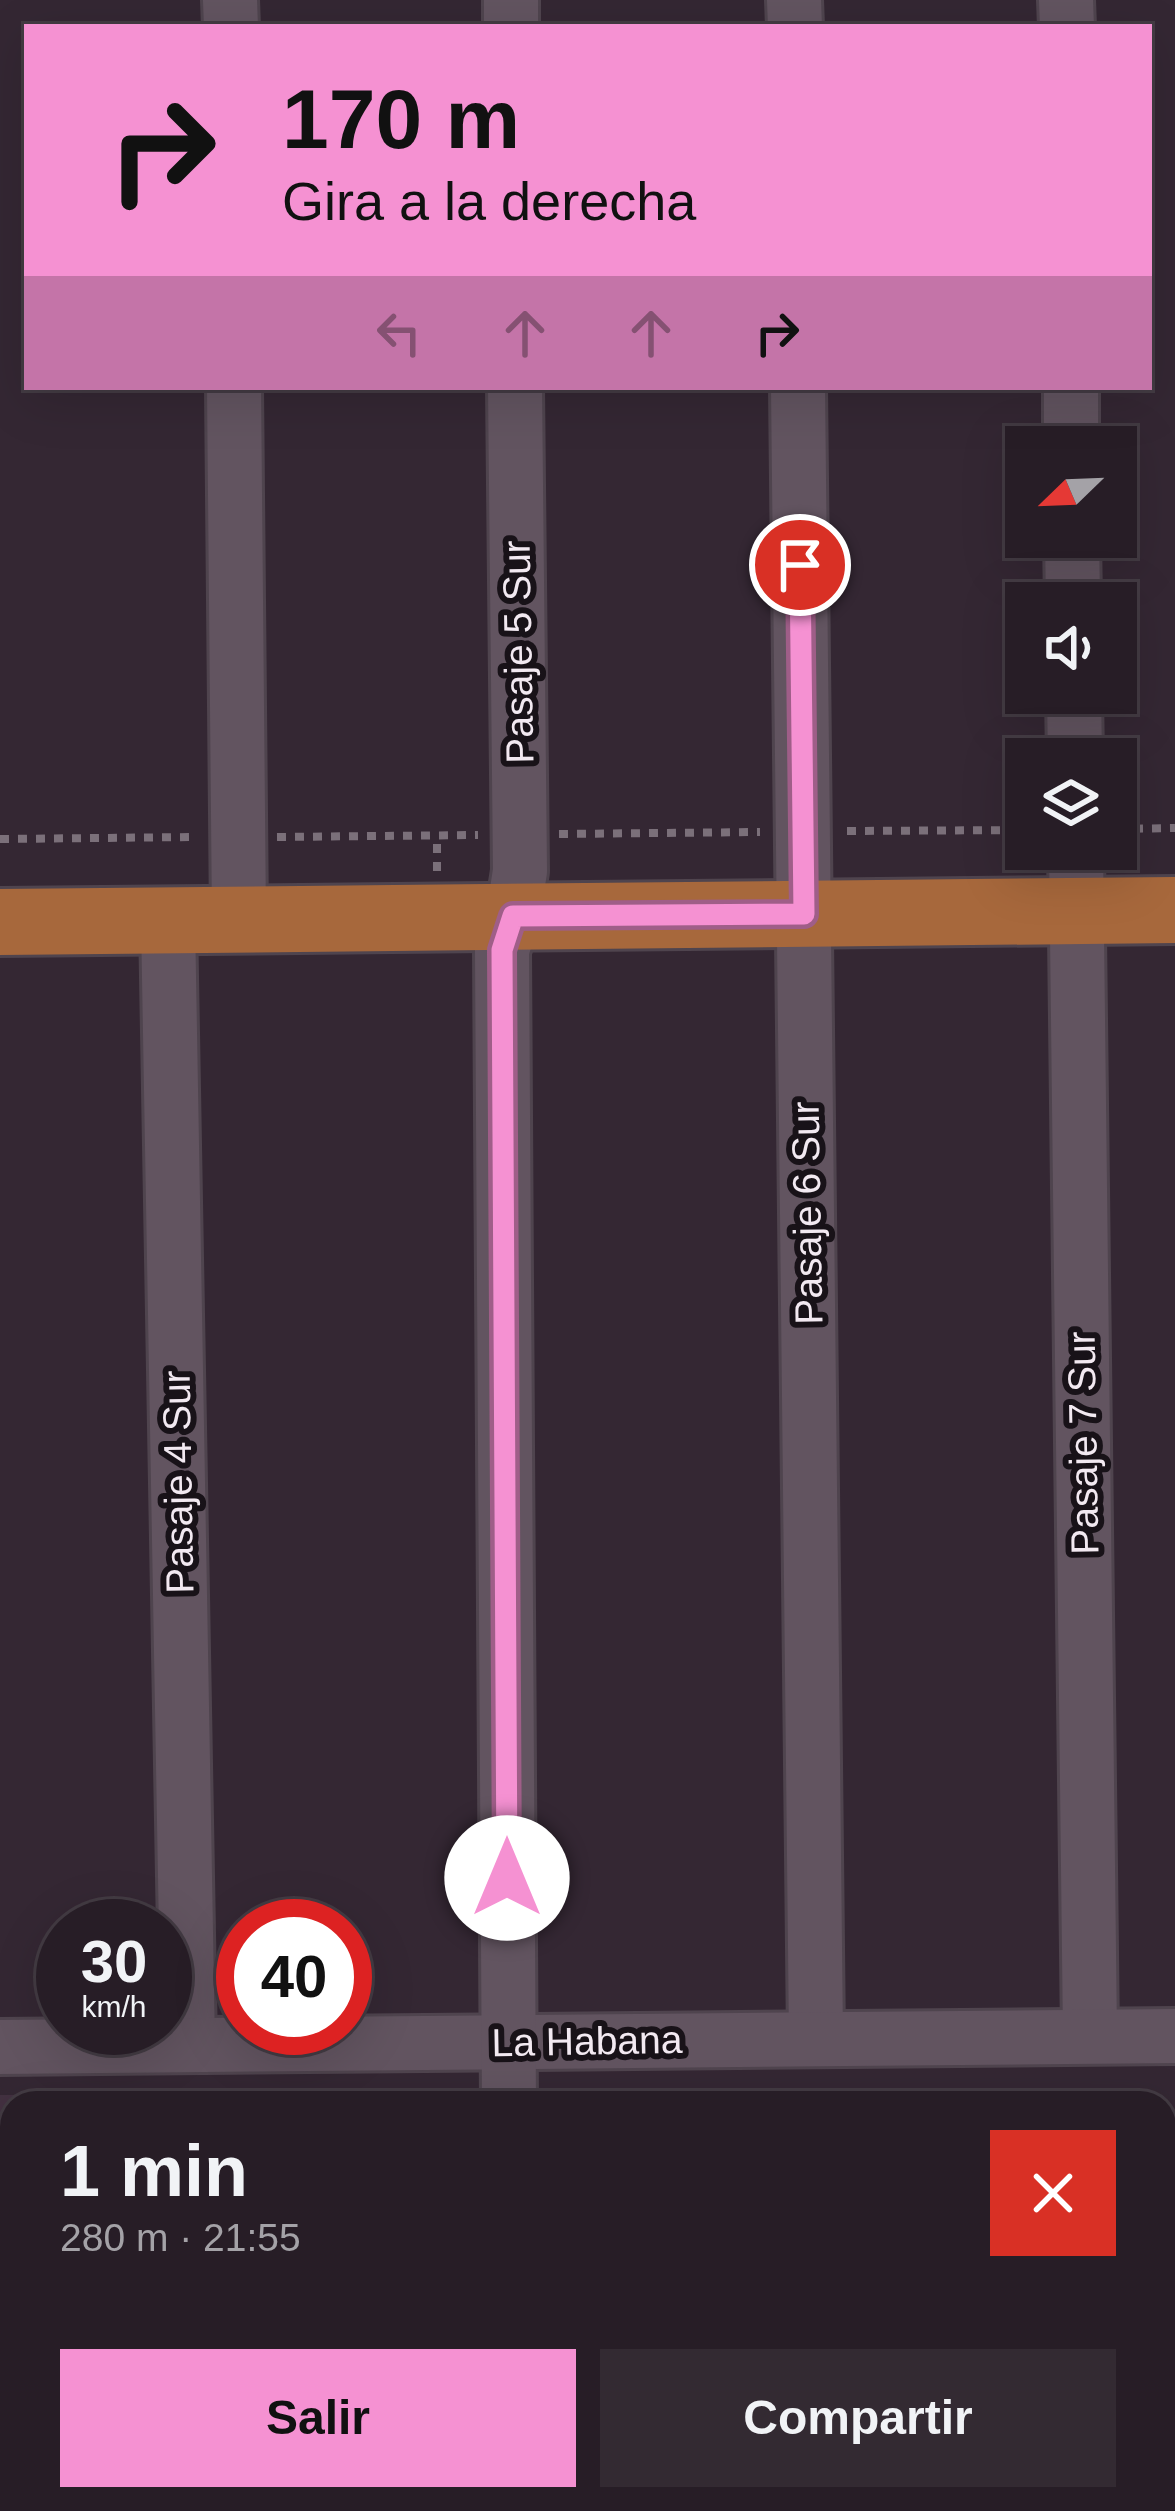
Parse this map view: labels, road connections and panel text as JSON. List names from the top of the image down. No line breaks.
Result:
{"streets":{"street":["Pasaje 5 Sur","Pasaje 6 Sur","Pasaje 7 Sur","Pasaje 4 Sur","La Habana"]},"crossings":[["Pasaje 5 Sur","La Habana"],["Pasaje 6 Sur","La Habana"],["Pasaje 7 Sur","La Habana"]],"north":"bottom left","page":{"turn":["170 m","Gira a la derecha"],"speed":"30 km/h","limit":"40","heading":["1 min","280 m · 21:55"],"buttons":["Salir","Compartir"]}}
